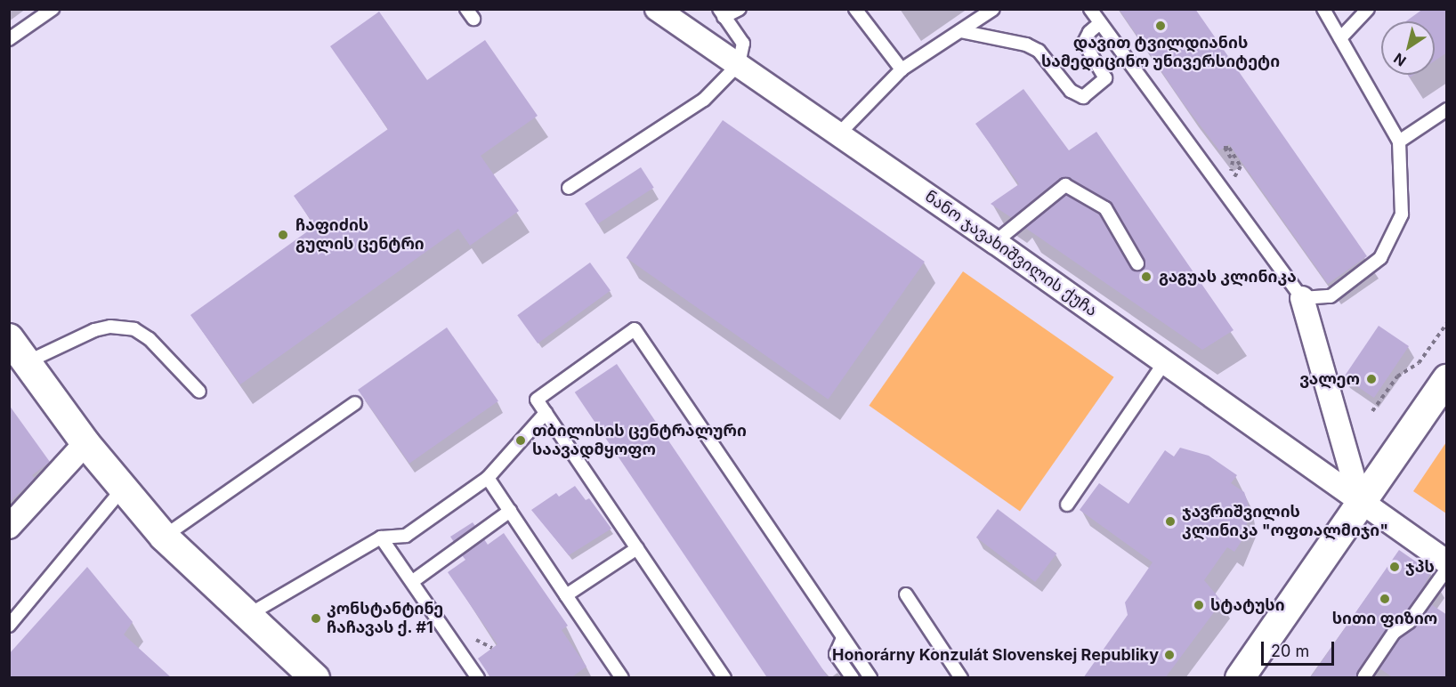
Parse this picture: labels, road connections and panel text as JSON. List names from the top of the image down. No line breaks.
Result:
{"streets":{"street":["ნანო ჯავახიშვილის ქუჩა"]},"places":["დავით ტვილდიანის სამედიცინო უნივერსიტეტი","ჩაფიძის გულის ცენტრი","გაგუას კლინიკა","ვალეო","თბილისის ცენტრალური საავადმყოფო","ჯავრიშვილის კლინიკა \"ოფთალმიჯი\"","ჯპს","სითი ფიზიო","სტატუსი","კონსტანტინე ჩაჩავას ქ. #1","Honorárny Konzulát Slovenskej Republiky"],"scale_bar":"20 m","north":"bottom left"}
